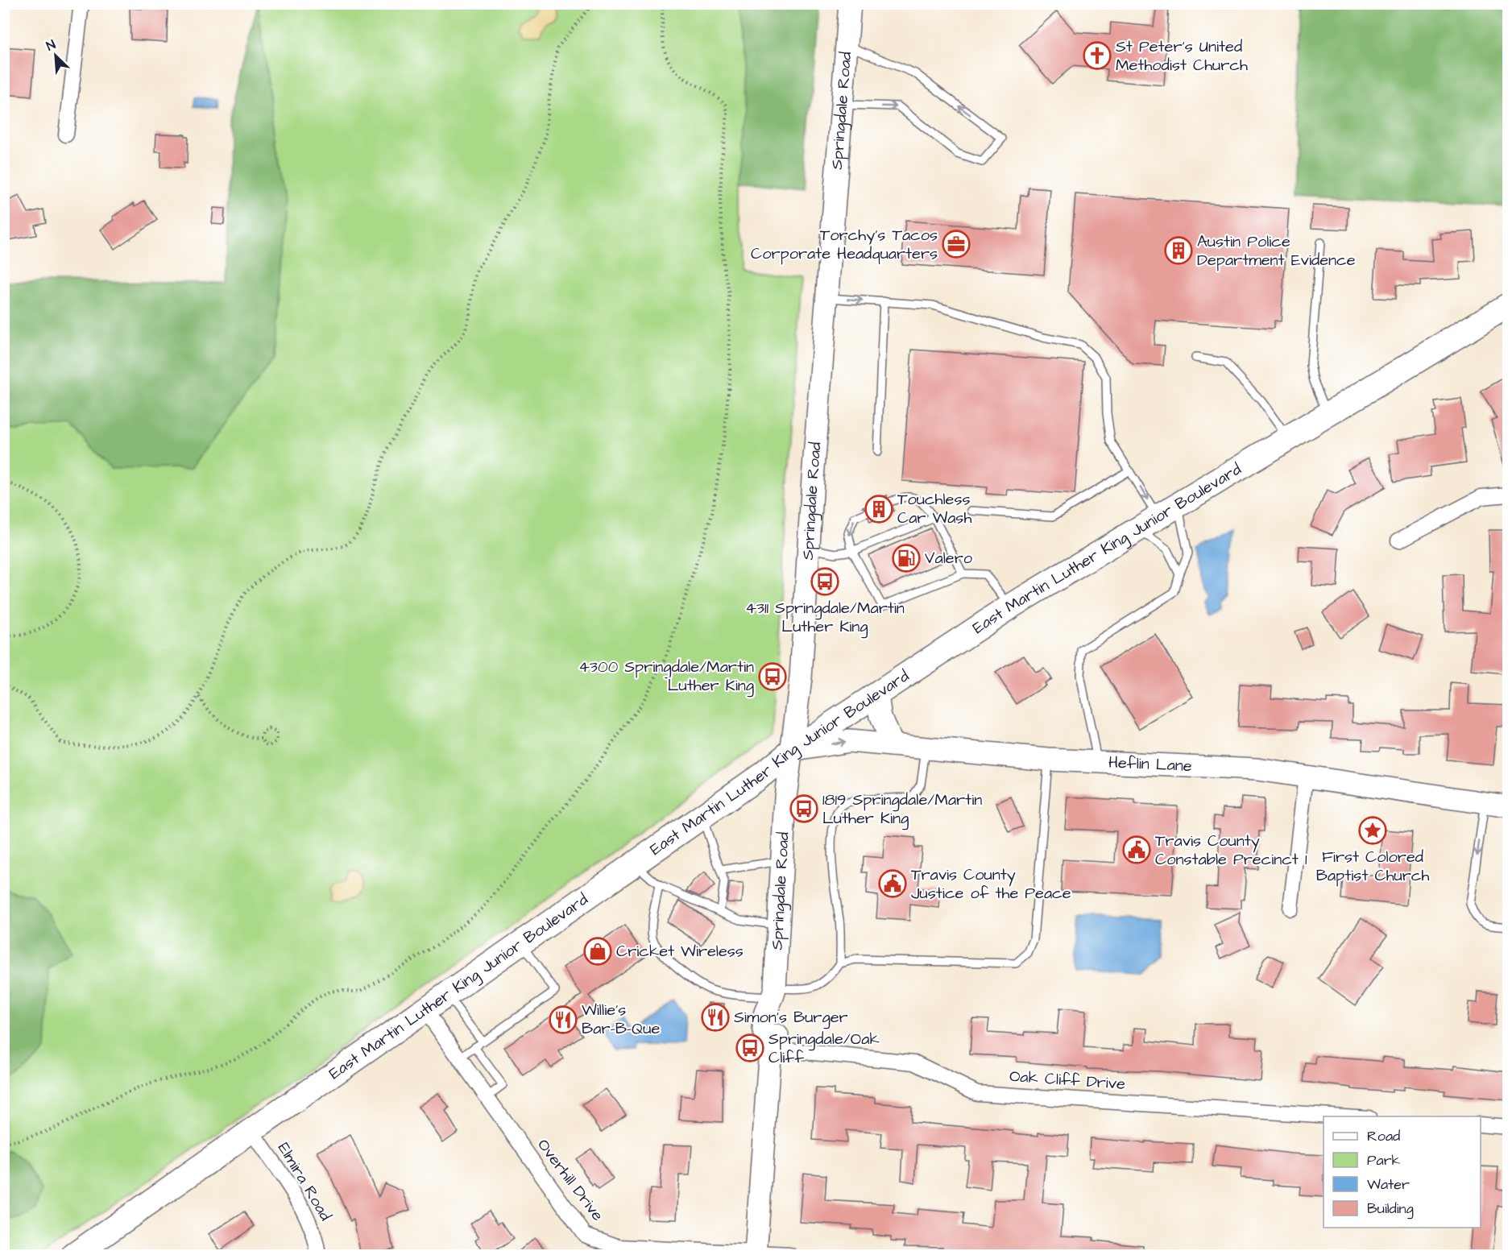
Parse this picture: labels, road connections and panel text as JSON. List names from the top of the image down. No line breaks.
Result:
{"streets":{"main road":["Springdale Road","East Martin Luther King Junior Boulevard","Heflin Lane"],"street":["Oak Cliff Drive","Overhill Drive","Elmira Road"]},"crossings":[["Springdale Road","East Martin Luther King Junior Boulevard"],["Springdale Road","Heflin Lane"],["Springdale Road","Oak Cliff Drive"],["Springdale Road","Overhill Drive"],["East Martin Luther King Junior Boulevard","Heflin Lane"],["East Martin Luther King Junior Boulevard","Overhill Drive"],["East Martin Luther King Junior Boulevard","Elmira Road"]],"places":{"church":["St Peter's United Methodist Church"],"office":["Torchy's Tacos Corporate Headquarters"],"building":["Austin Police Department Evidence","Touchless Car Wash"],"fuel station":["Valero"],"bus stop":["4311 Springdale/Martin Luther King","4300 Springdale/Martin Luther King","1819 Springdale/Martin Luther King","Springdale/Oak Cliff"],"place":["First Colored Baptist Church"],"public building":["Travis County Constable Precinct 1","Travis County Justice of the Peace"],"shop":["Cricket Wireless"],"restaurant":["Simon's Burger","Willie's Bar-B-Que"]},"legend":["Road","Park","Water","Building"],"north":"top left"}
